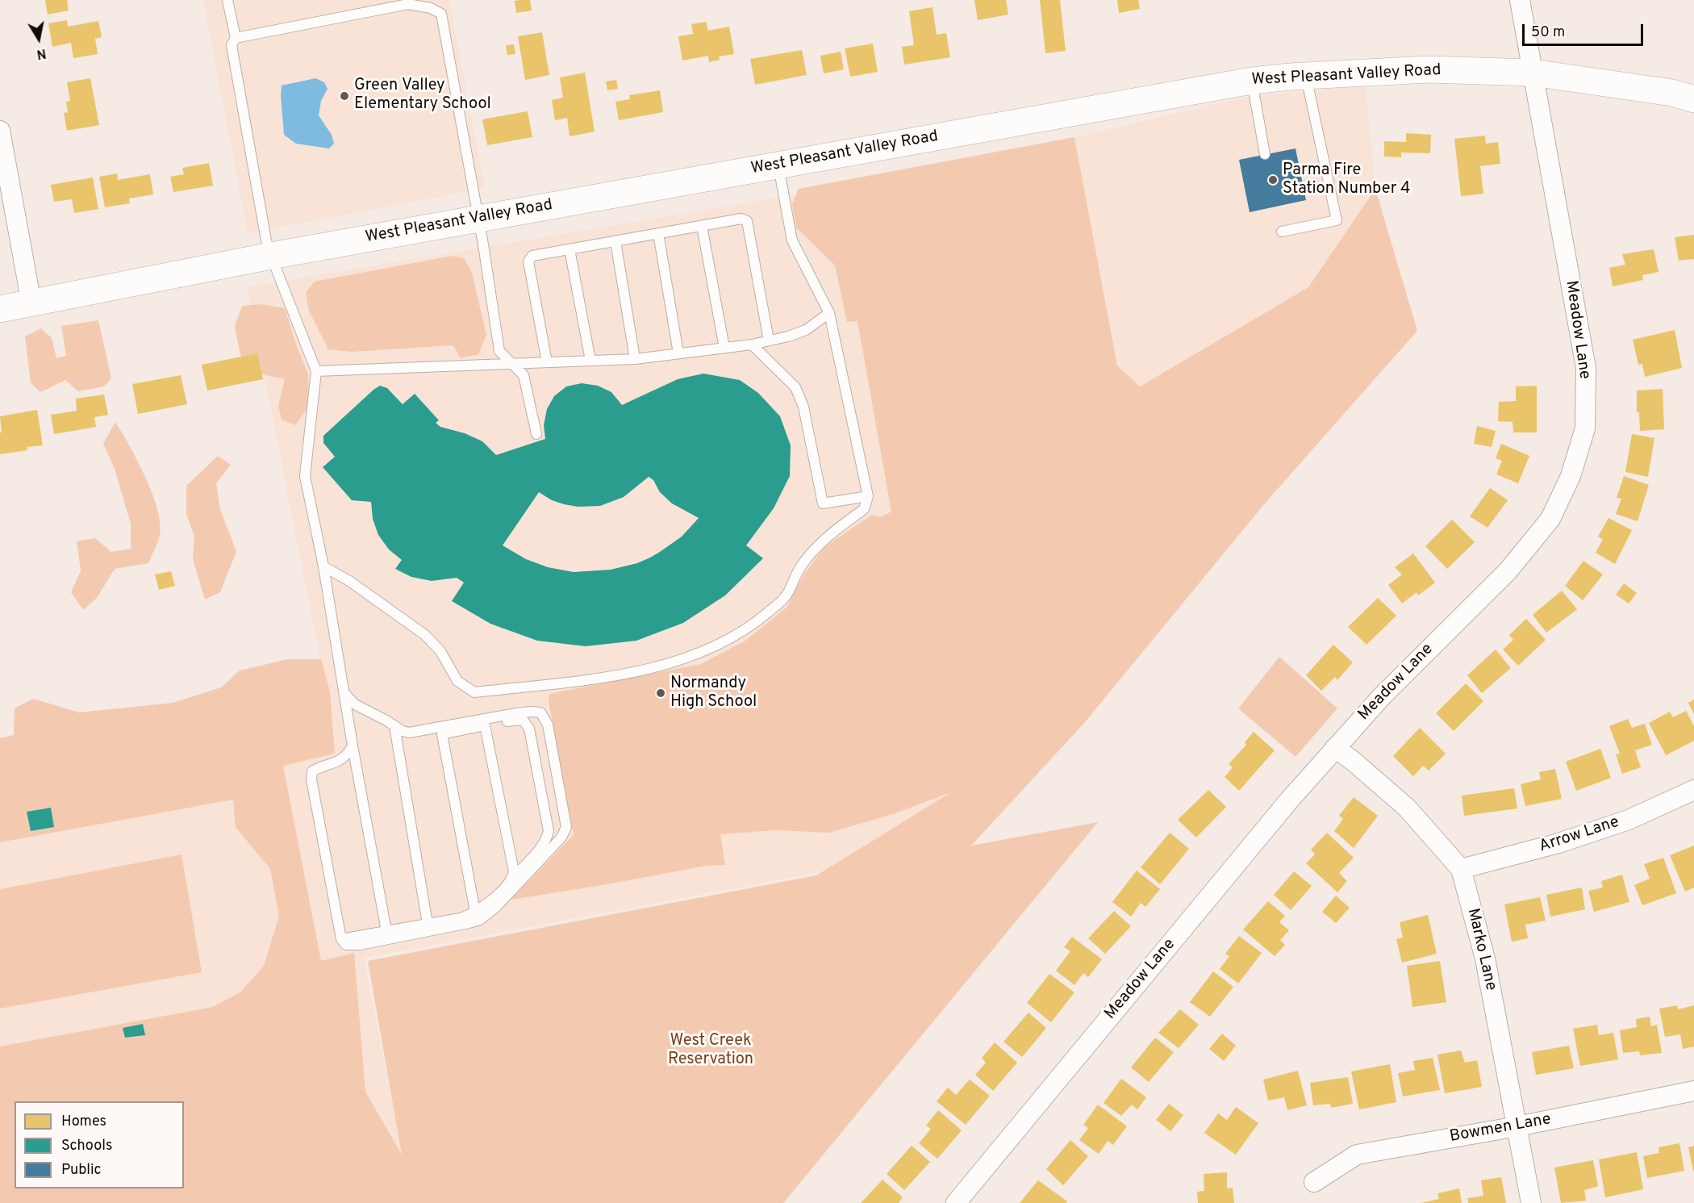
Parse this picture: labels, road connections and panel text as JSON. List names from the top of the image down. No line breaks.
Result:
{"streets":{"main road":["West Pleasant Valley Road"],"street":["Meadow Lane","Arrow Lane","Marko Lane","Bowmen Lane"]},"crossings":[["West Pleasant Valley Road","Meadow Lane"],["Meadow Lane","Marko Lane"],["Arrow Lane","Marko Lane"],["Marko Lane","Bowmen Lane"]],"parks":["West Creek Reservation"],"places":["Green Valley Elementary School","Parma Fire Station Number 4","Normandy High School"],"legend":["Homes","Schools","Public"],"scale_bar":"50 m","north":"bottom"}
